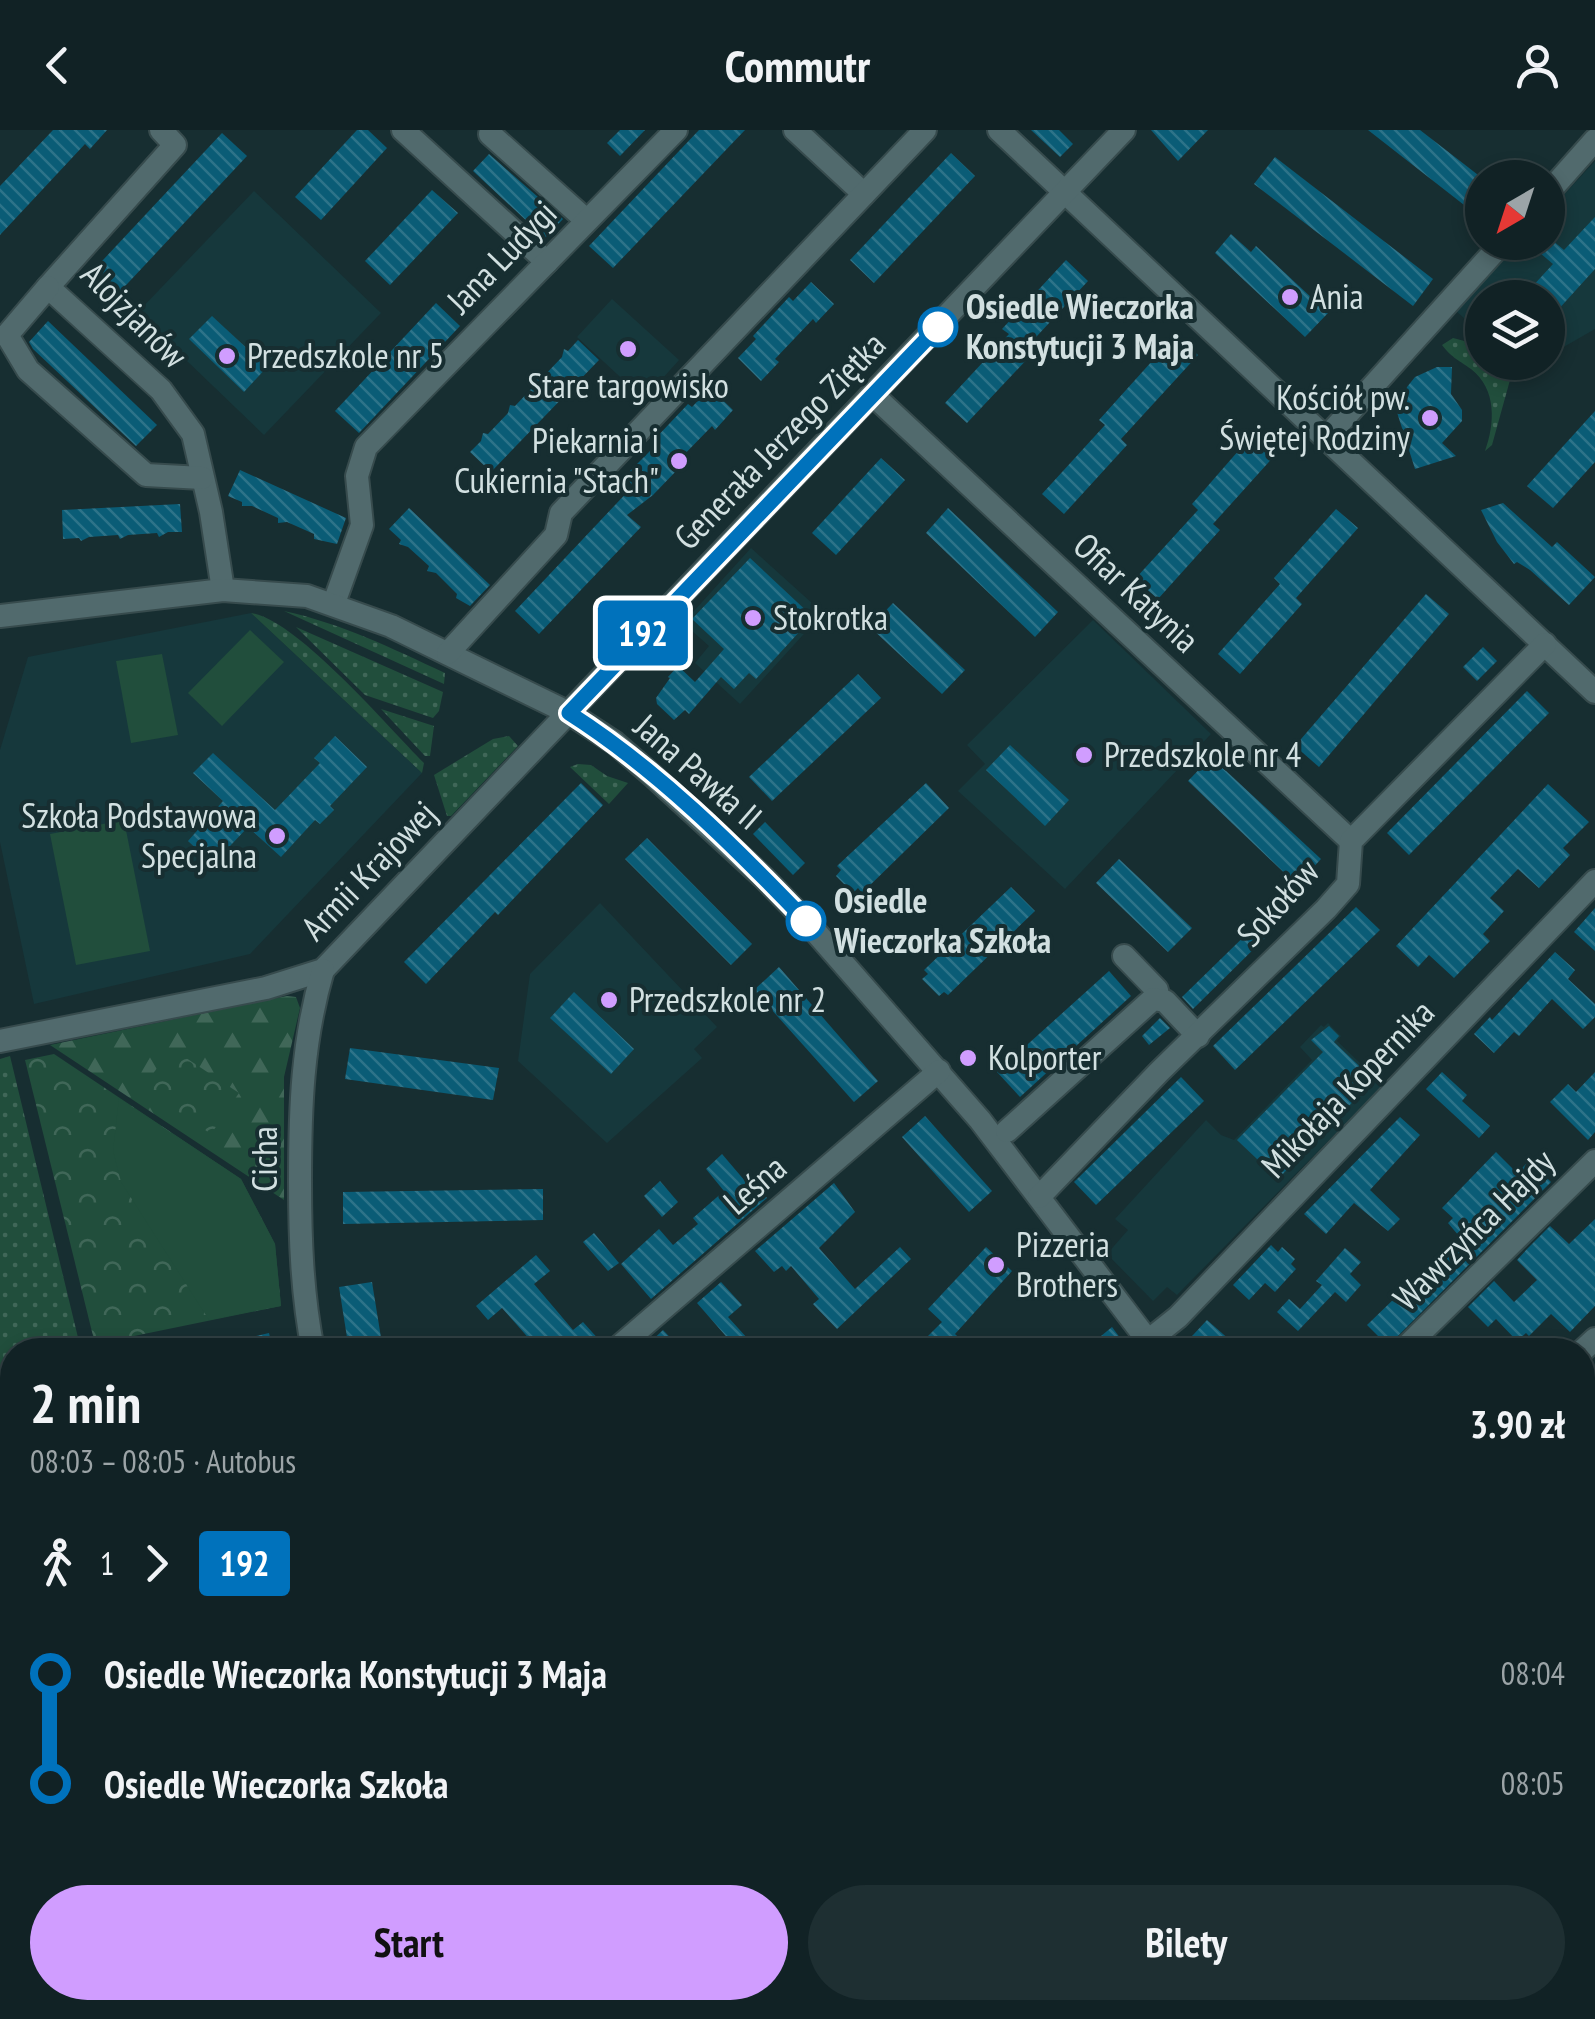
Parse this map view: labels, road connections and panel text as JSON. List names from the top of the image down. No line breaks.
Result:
{"streets":{"street":["Jana Ludygi","Alojzjanów","Generała Jerzego Ziętka","Ofiar Katynia","Jana Pawła II","Armii Krajowej","Sokołów","Mikołaja Kopernika","Cicha","Leśna","Wawrzyńca Hajdy"]},"crossings":[["Jana Ludygi","Jana Pawła II"],["Alojzjanów","Jana Pawła II"],["Generała Jerzego Ziętka","Ofiar Katynia"],["Generała Jerzego Ziętka","Jana Pawła II"],["Generała Jerzego Ziętka","Armii Krajowej"],["Ofiar Katynia","Sokołów"],["Jana Pawła II","Armii Krajowej"],["Jana Pawła II","Sokołów"],["Jana Pawła II","Leśna"],["Armii Krajowej","Cicha"]],"places":["Ania","Osiedle Wieczorka Konstytucji 3 Maja","Stare targowisko","Przedszkole nr 5","Kościół pw. Świętej Rodziny","Piekarnia i Cukiernia \"Stach\"","Stokrotka","Przedszkole nr 4","Szkoła Podstawowa Specjalna","Osiedle Wieczorka Szkoła","Przedszkole nr 2","Kolporter","Pizzeria Brothers"],"lines":["bus line 192"],"north":"bottom left","page":{"header":"Commutr","on_map":"192","heading":["2 min","08:03 – 08:05 · Autobus","3.90 zł"],"legs":["1","192"],"list":[{"name":"Osiedle Wieczorka Konstytucji 3 Maja","value":"08:04"},{"name":"Osiedle Wieczorka Szkoła","value":"08:05"}],"buttons":["Start","Bilety"]}}
